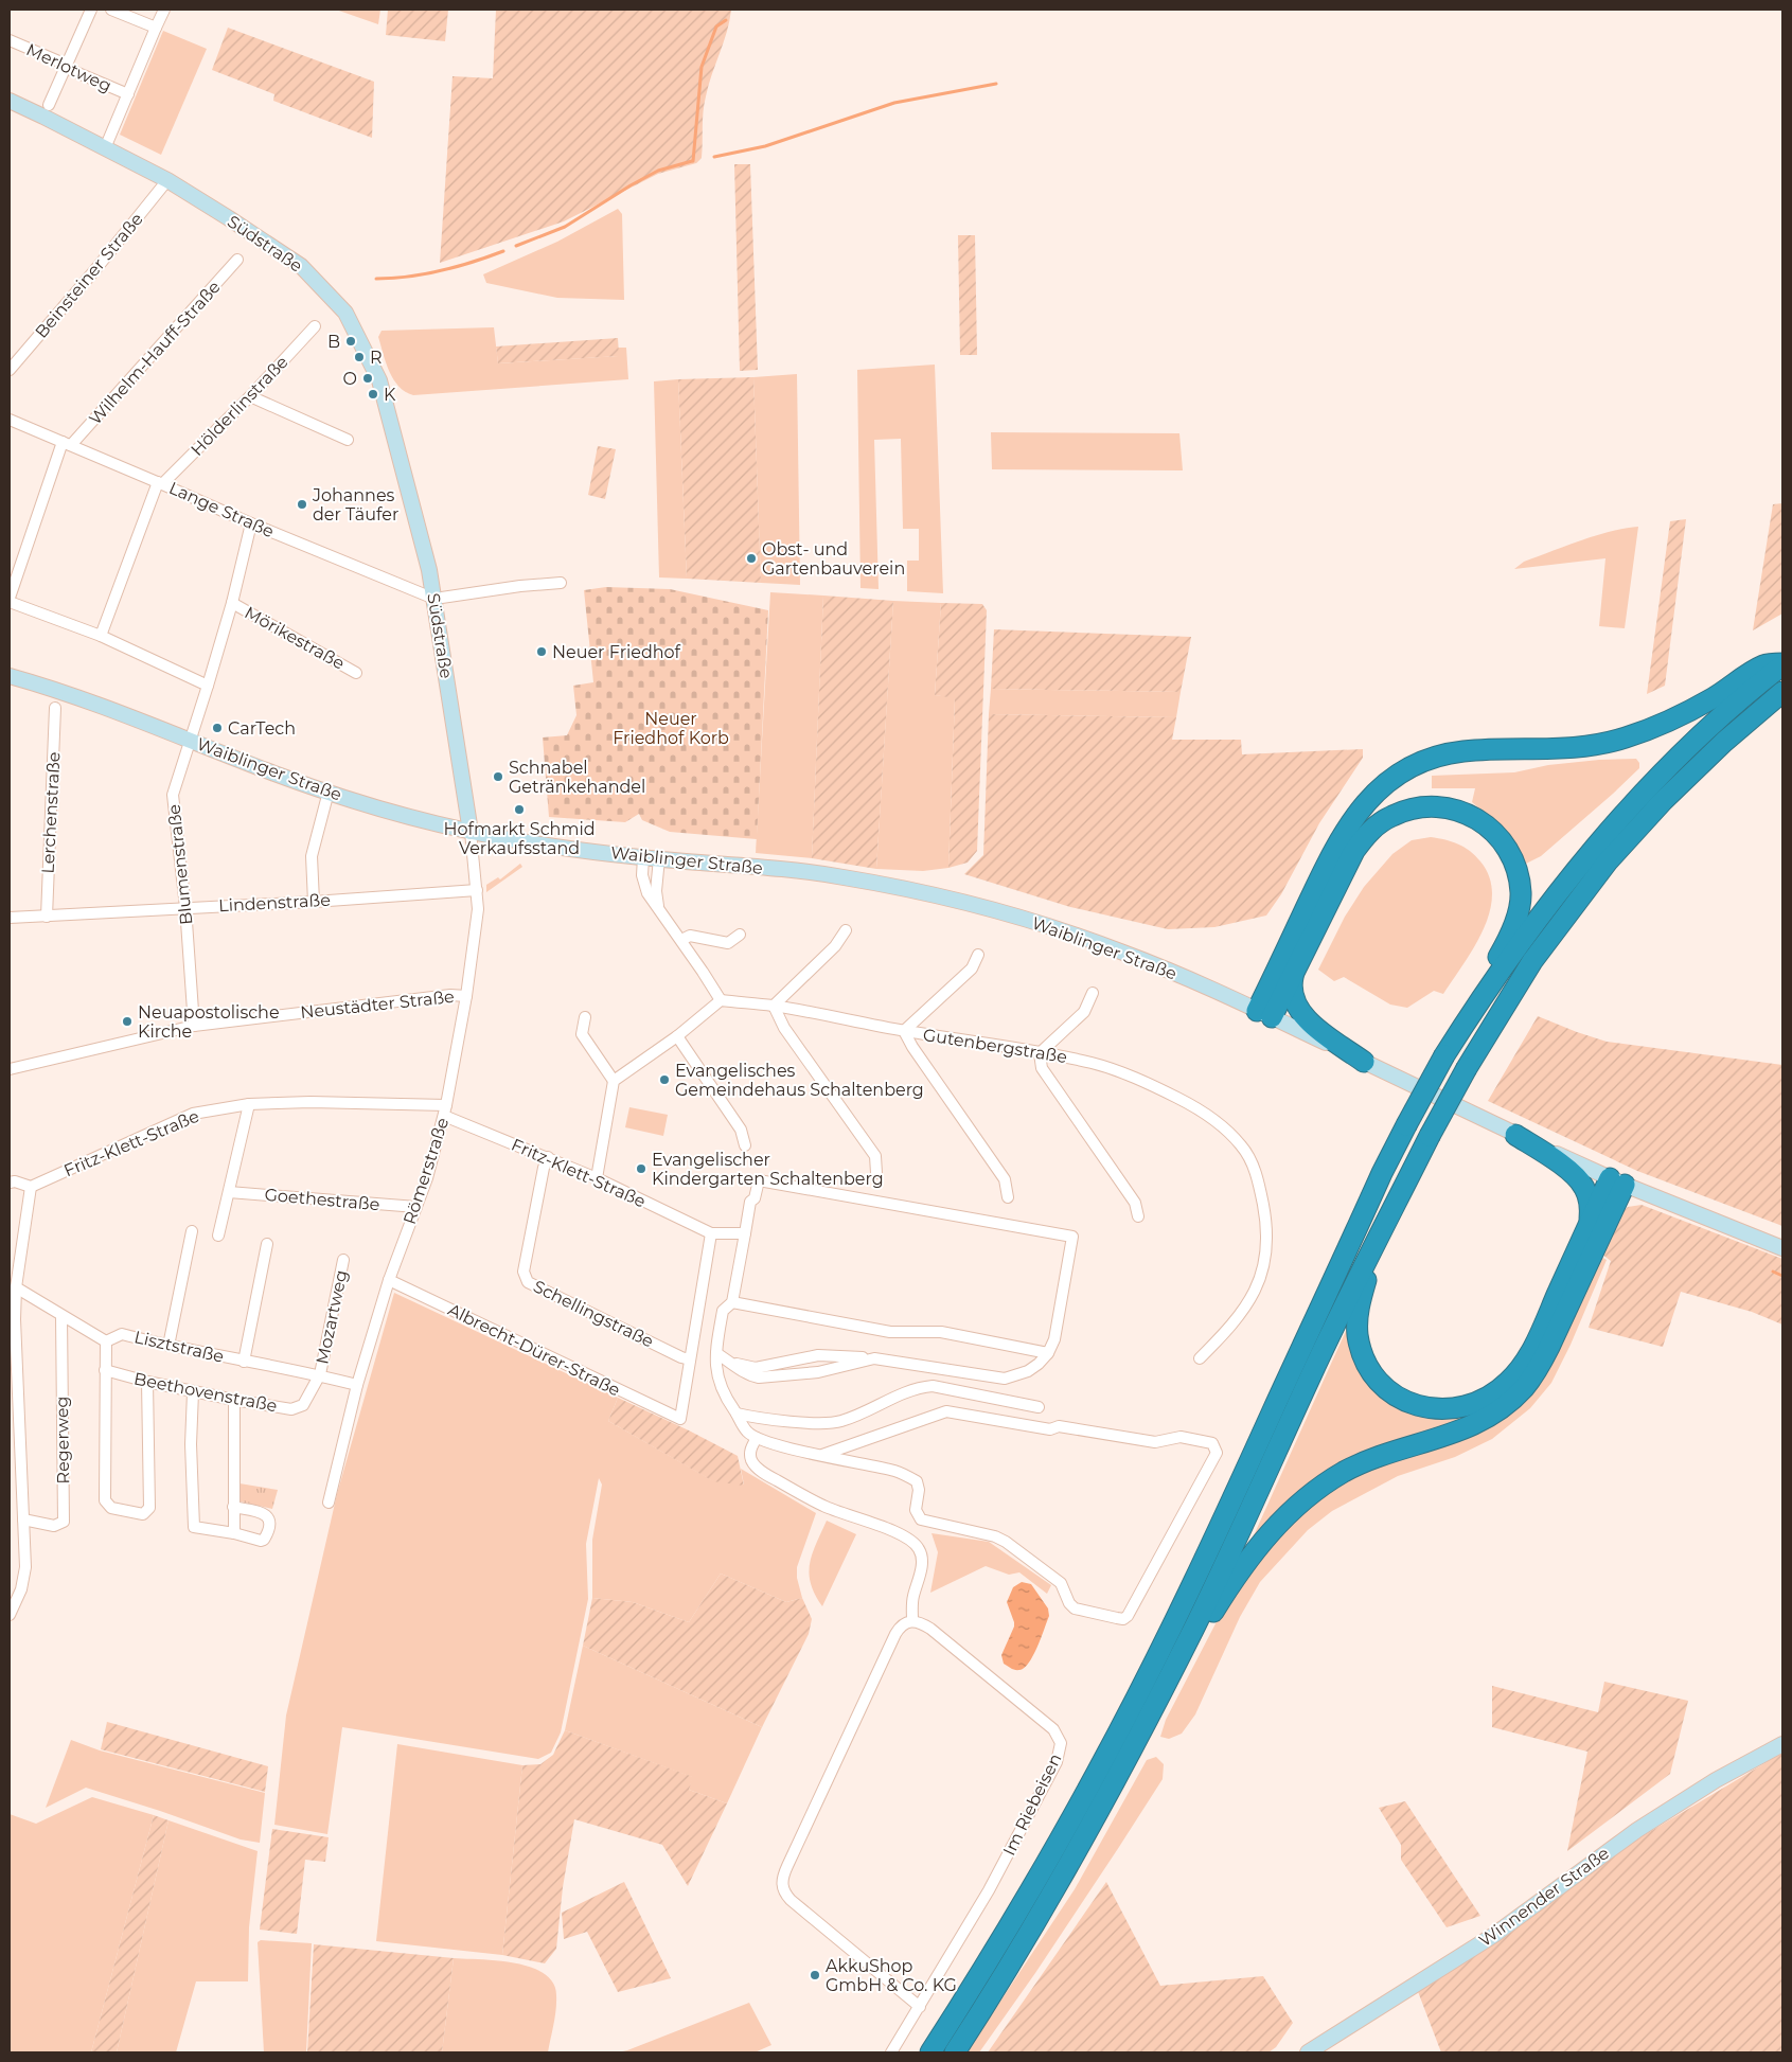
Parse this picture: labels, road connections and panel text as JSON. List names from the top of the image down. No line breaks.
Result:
{"streets":{"street":["Merlotweg","Südstraße","Beinsteiner Straße","Wilhelm-Hauff-Straße","Hölderlinstraße","Lange Straße","Mörikestraße","Waiblinger Straße","Lerchenstraße","Blumenstraße","Lindenstraße","Neustädter Straße","Gutenbergstraße","Fritz-Klett-Straße","Römerstraße","Goethestraße","Schellingstraße","Mozartweg","Lisztstraße","Albrecht-Dürer-Straße","Beethovenstraße","Regerweg","Im Riebeisen","Winnender Straße"]},"crossings":[["Südstraße","Beinsteiner Straße"],["Südstraße","Lange Straße"],["Südstraße","Waiblinger Straße"],["Südstraße","Römerstraße"],["Wilhelm-Hauff-Straße","Lange Straße"],["Hölderlinstraße","Lange Straße"],["Lange Straße","Blumenstraße"],["Mörikestraße","Blumenstraße"],["Waiblinger Straße","Blumenstraße"],["Waiblinger Straße","Römerstraße"],["Lerchenstraße","Lindenstraße"],["Blumenstraße","Lindenstraße"],["Blumenstraße","Neustädter Straße"],["Lindenstraße","Römerstraße"],["Neustädter Straße","Römerstraße"],["Fritz-Klett-Straße","Römerstraße"],["Fritz-Klett-Straße","Schellingstraße"],["Römerstraße","Goethestraße"],["Römerstraße","Lisztstraße"],["Römerstraße","Albrecht-Dürer-Straße"],["Schellingstraße","Albrecht-Dürer-Straße"],["Mozartweg","Lisztstraße"],["Mozartweg","Beethovenstraße"],["Lisztstraße","Beethovenstraße"]],"parks":["Neuer Friedhof Korb"],"places":["B","R","O","K","Johannes der Täufer","Obst- und Gartenbauverein","Neuer Friedhof","CarTech","Schnabel Getränkehandel","Hofmarkt Schmid Verkaufsstand","Neuapostolische Kirche","Evangelisches Gemeindehaus Schaltenberg","Evangelischer Kindergarten Schaltenberg","AkkuShop GmbH & Co. KG"]}
